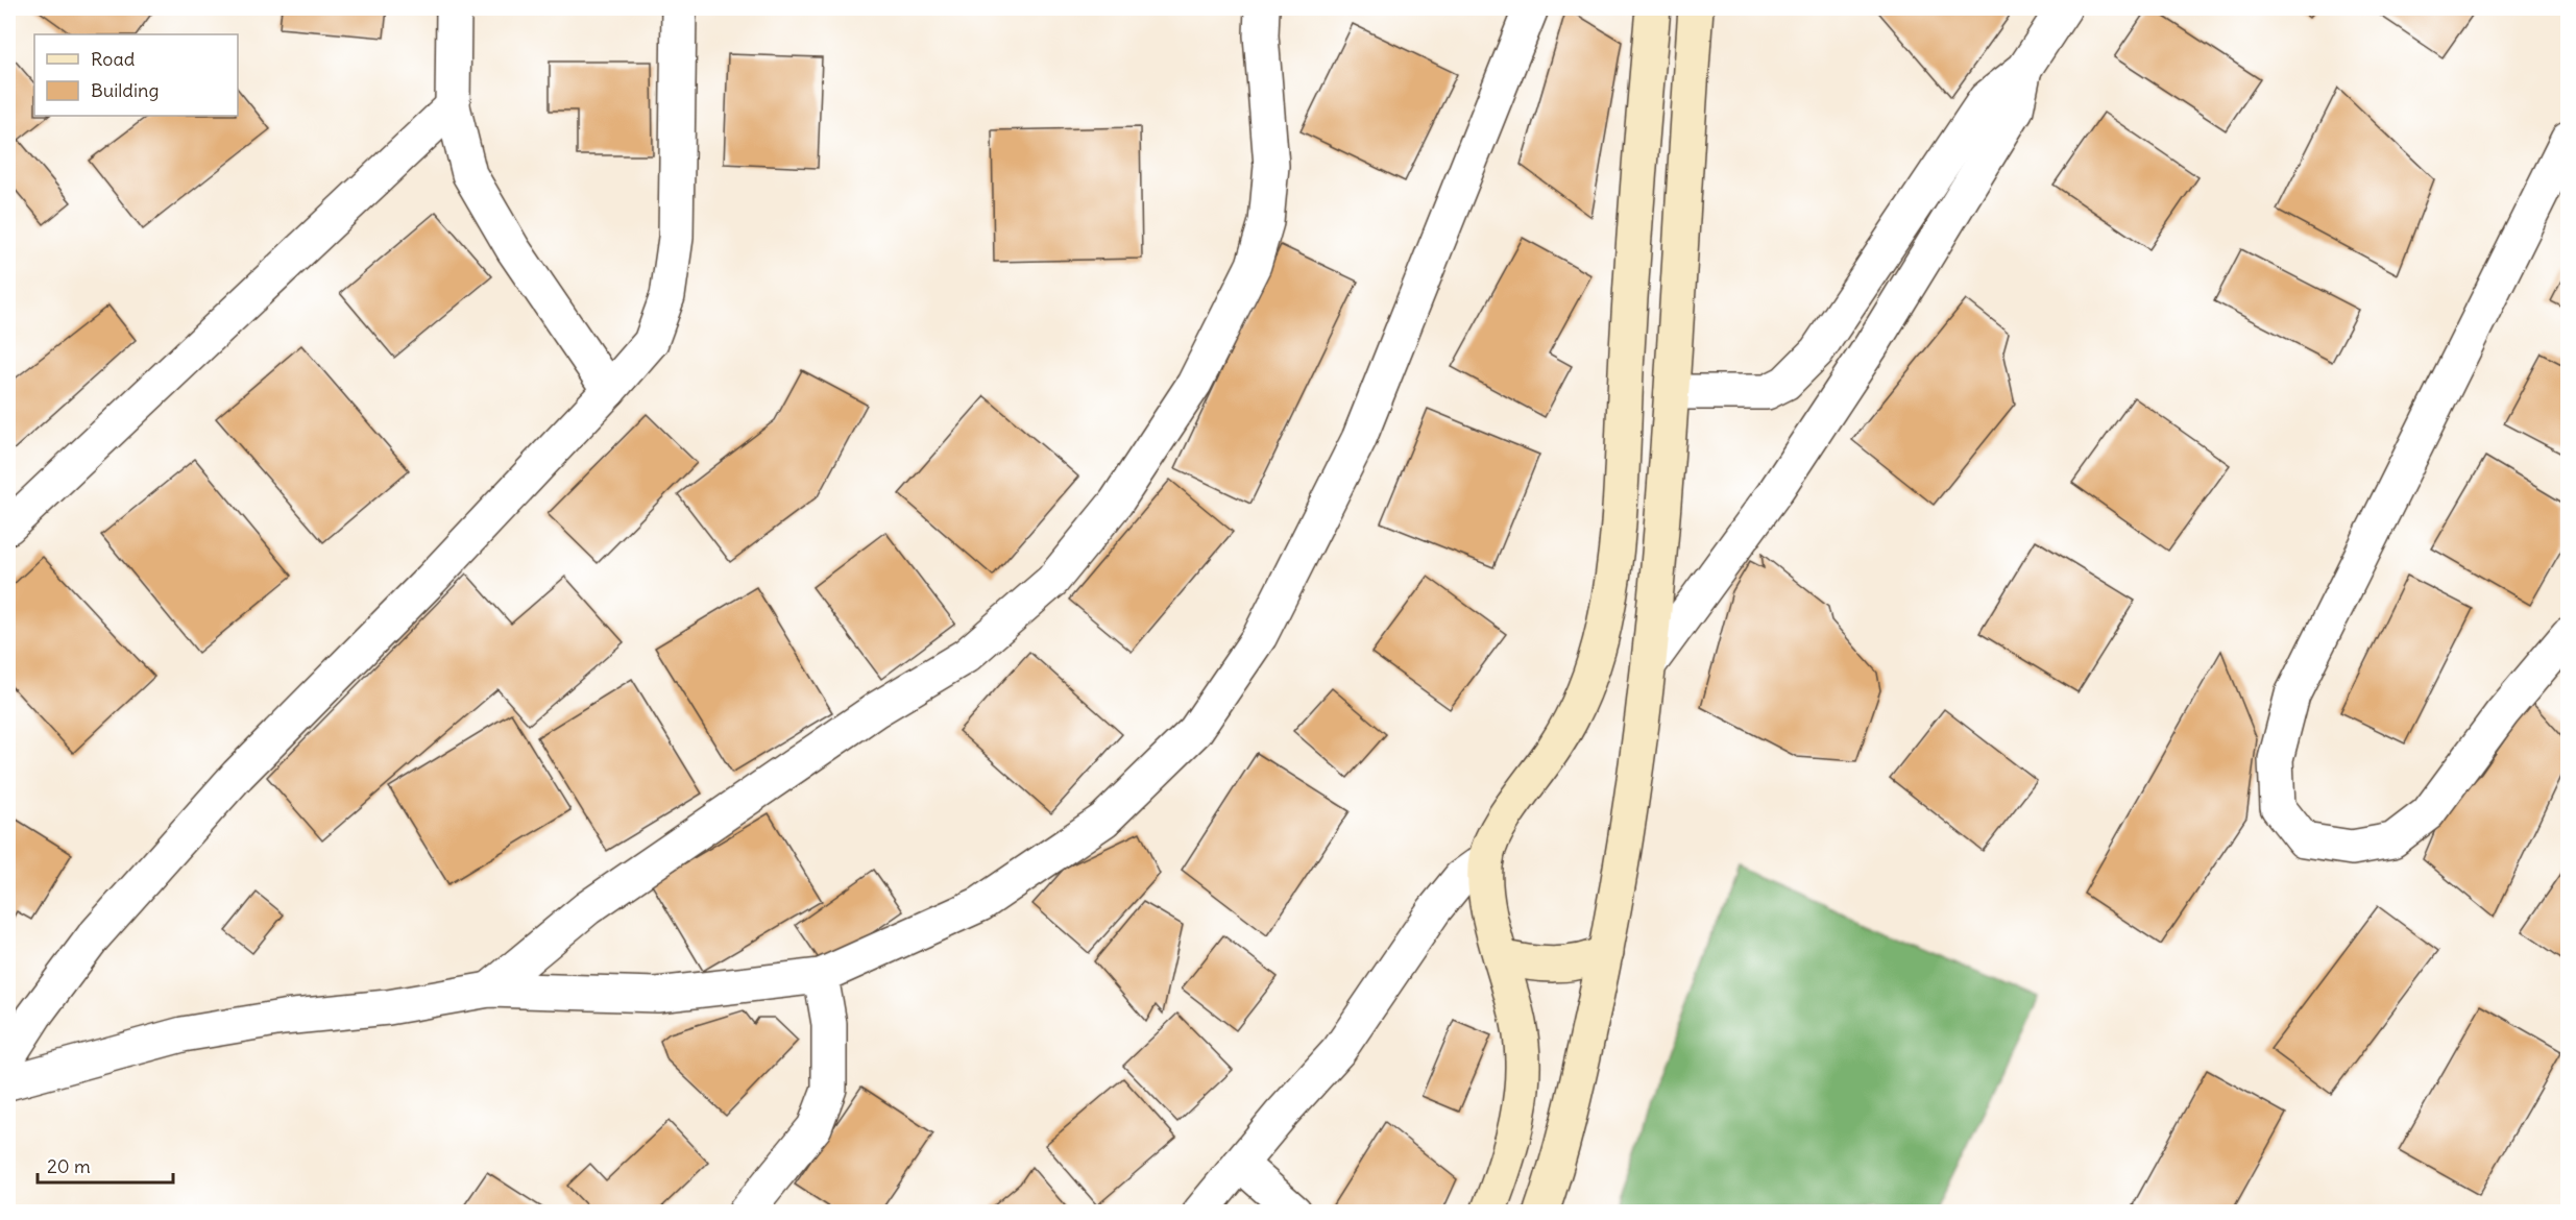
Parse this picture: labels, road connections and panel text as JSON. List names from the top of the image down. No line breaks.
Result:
{"legend":["Road","Building"],"scale_bar":"20 m"}
